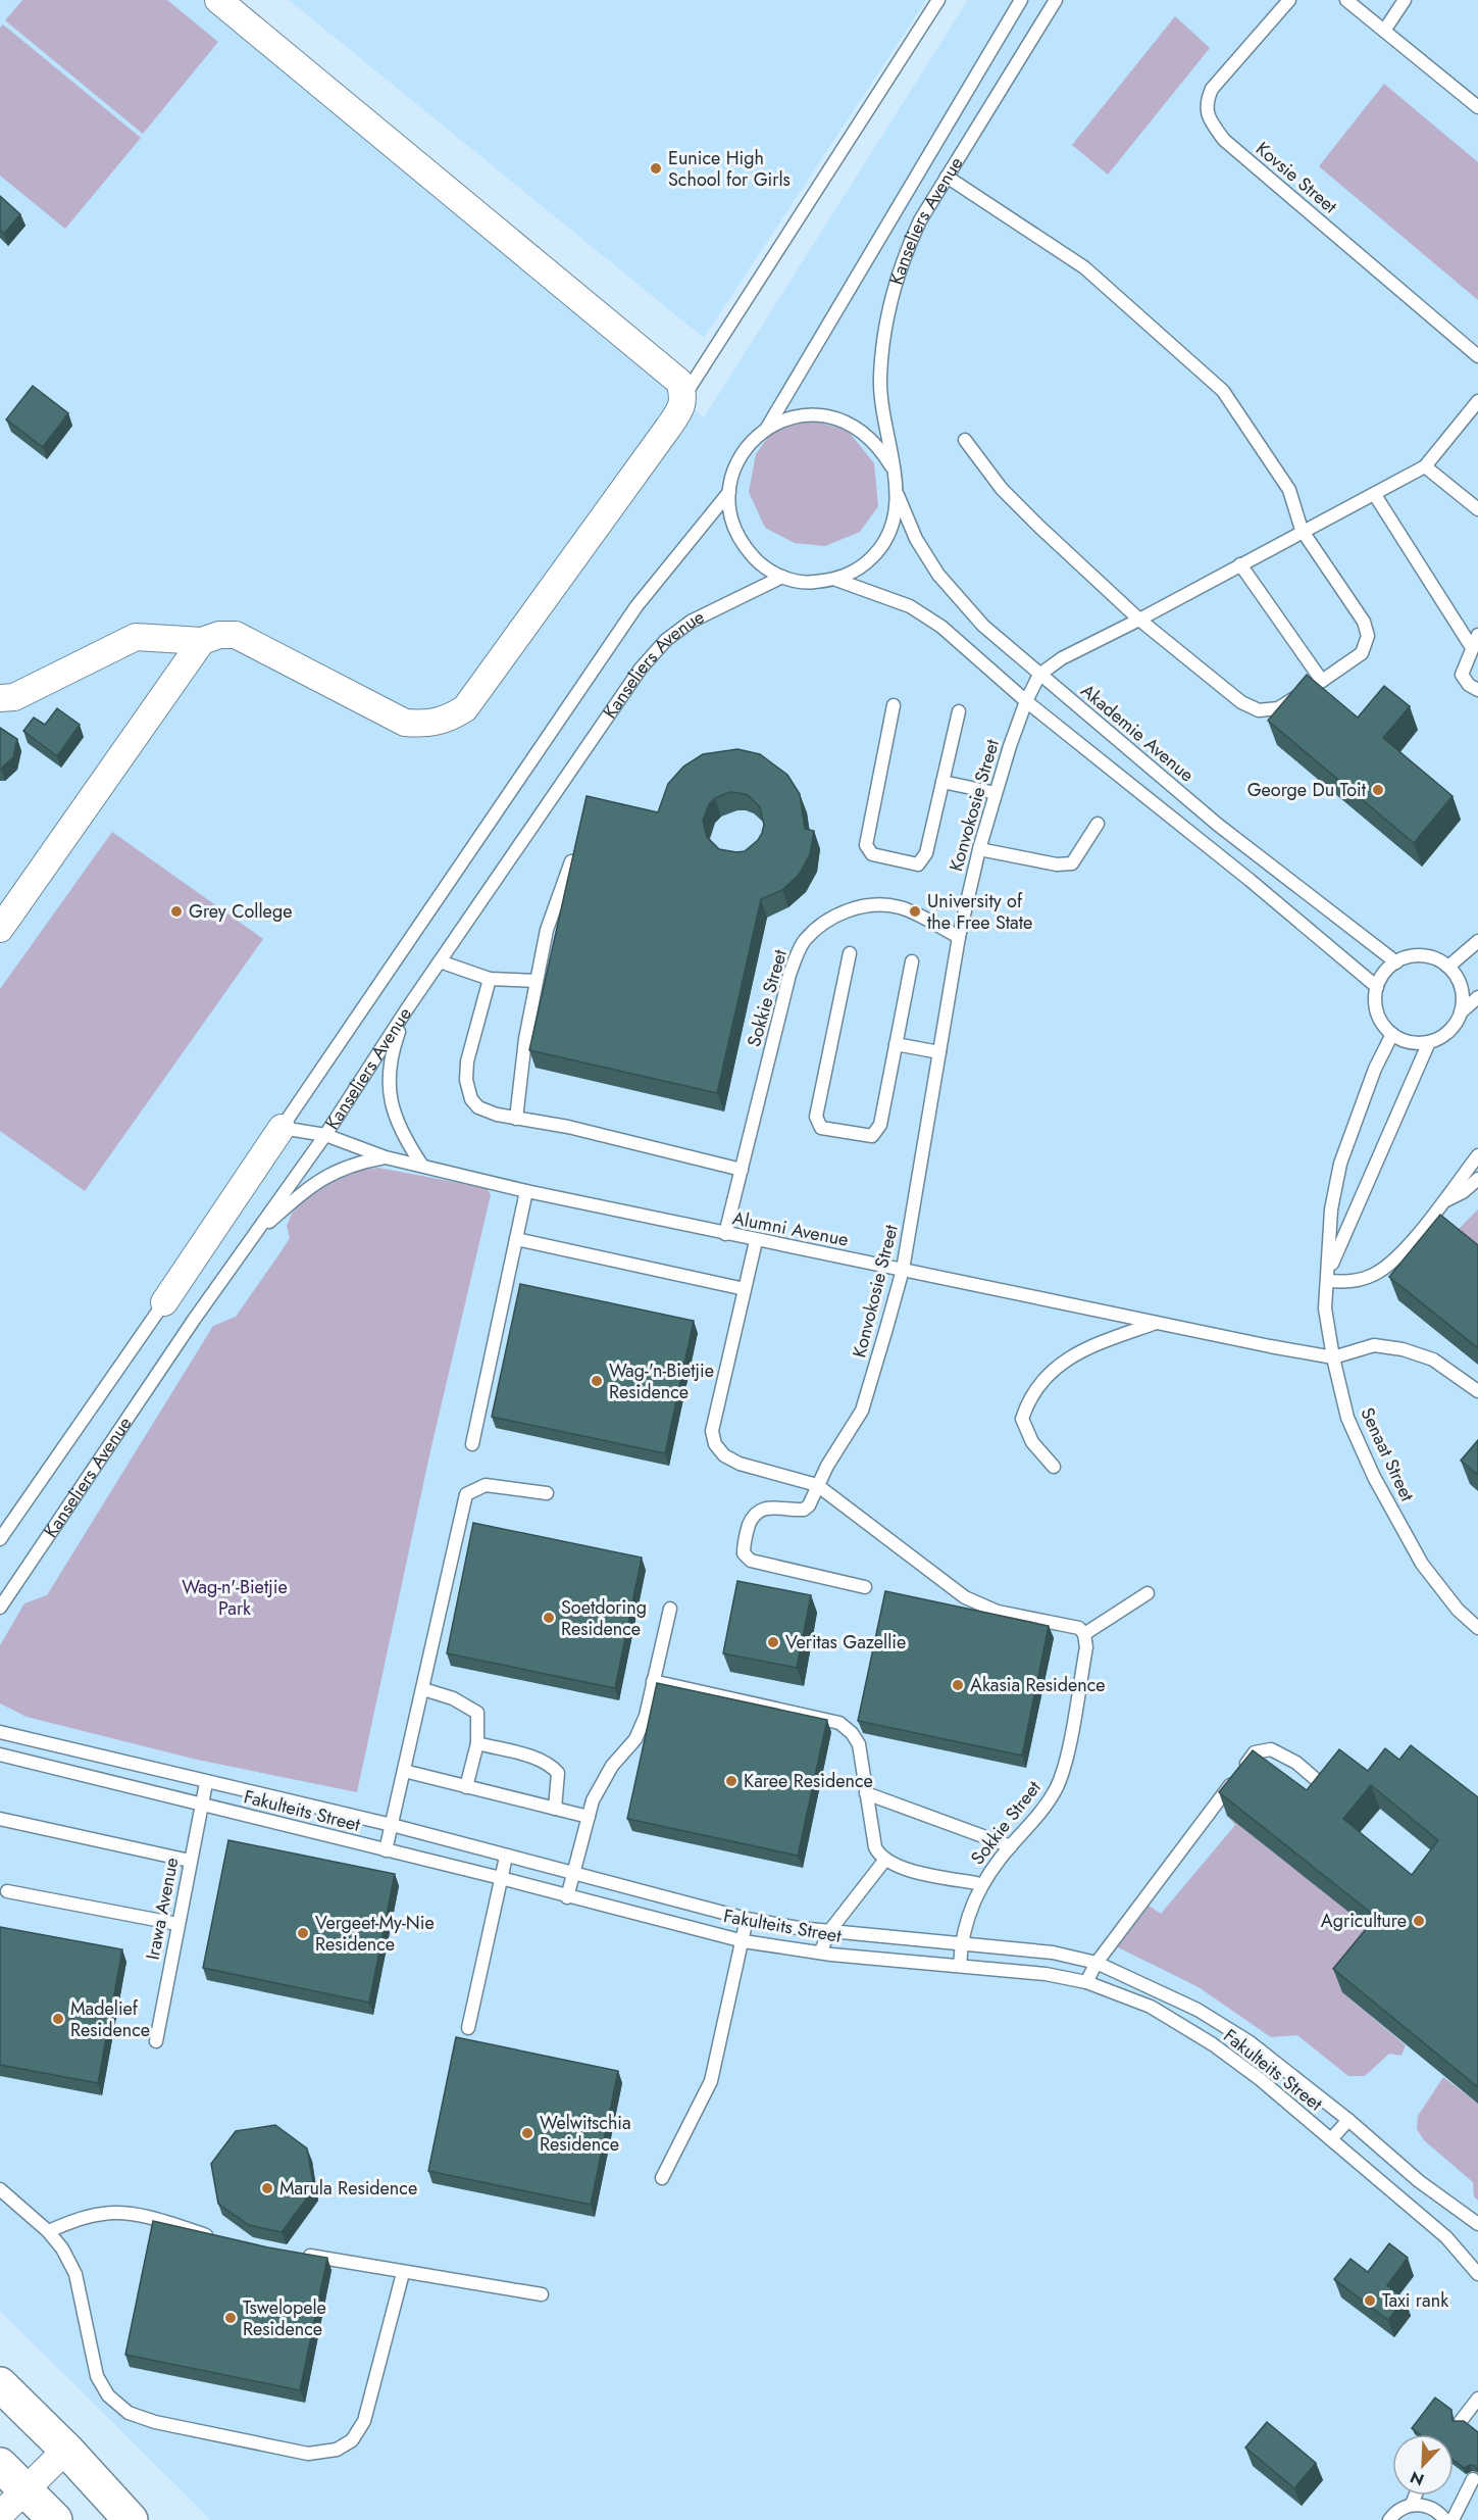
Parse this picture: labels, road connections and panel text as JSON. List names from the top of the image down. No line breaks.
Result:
{"streets":{"street":["Kanseliers Avenue"],"lane":["Kovsie Street","Akademie Avenue","Konvokosie Street","Sokkie Street","Alumni Avenue","Senaat Street","Fakulteits Street","Irawa Avenue"]},"crossings":[["Kanseliers Avenue","Akademie Avenue"],["Kanseliers Avenue","Alumni Avenue"],["Akademie Avenue","Konvokosie Street"],["Akademie Avenue","Senaat Street"],["Konvokosie Street","Sokkie Street"],["Konvokosie Street","Alumni Avenue"],["Sokkie Street","Alumni Avenue"],["Sokkie Street","Fakulteits Street"],["Alumni Avenue","Senaat Street"],["Fakulteits Street","Irawa Avenue"]],"parks":["Wag-n'-Bietjie Park"],"places":["Eunice High School for Girls","George Du Toit","Grey College","University of the Free State","Wag-'n-Bietjie Residence","Soetdoring Residence","Veritas Gazellie","Akasia Residence","Karee Residence","Agriculture","Vergeet-My-Nie Residence","Madelief Residence","Welwitschia Residence","Marula Residence","Taxi rank","Tswelopele Residence"],"north":"bottom left"}
